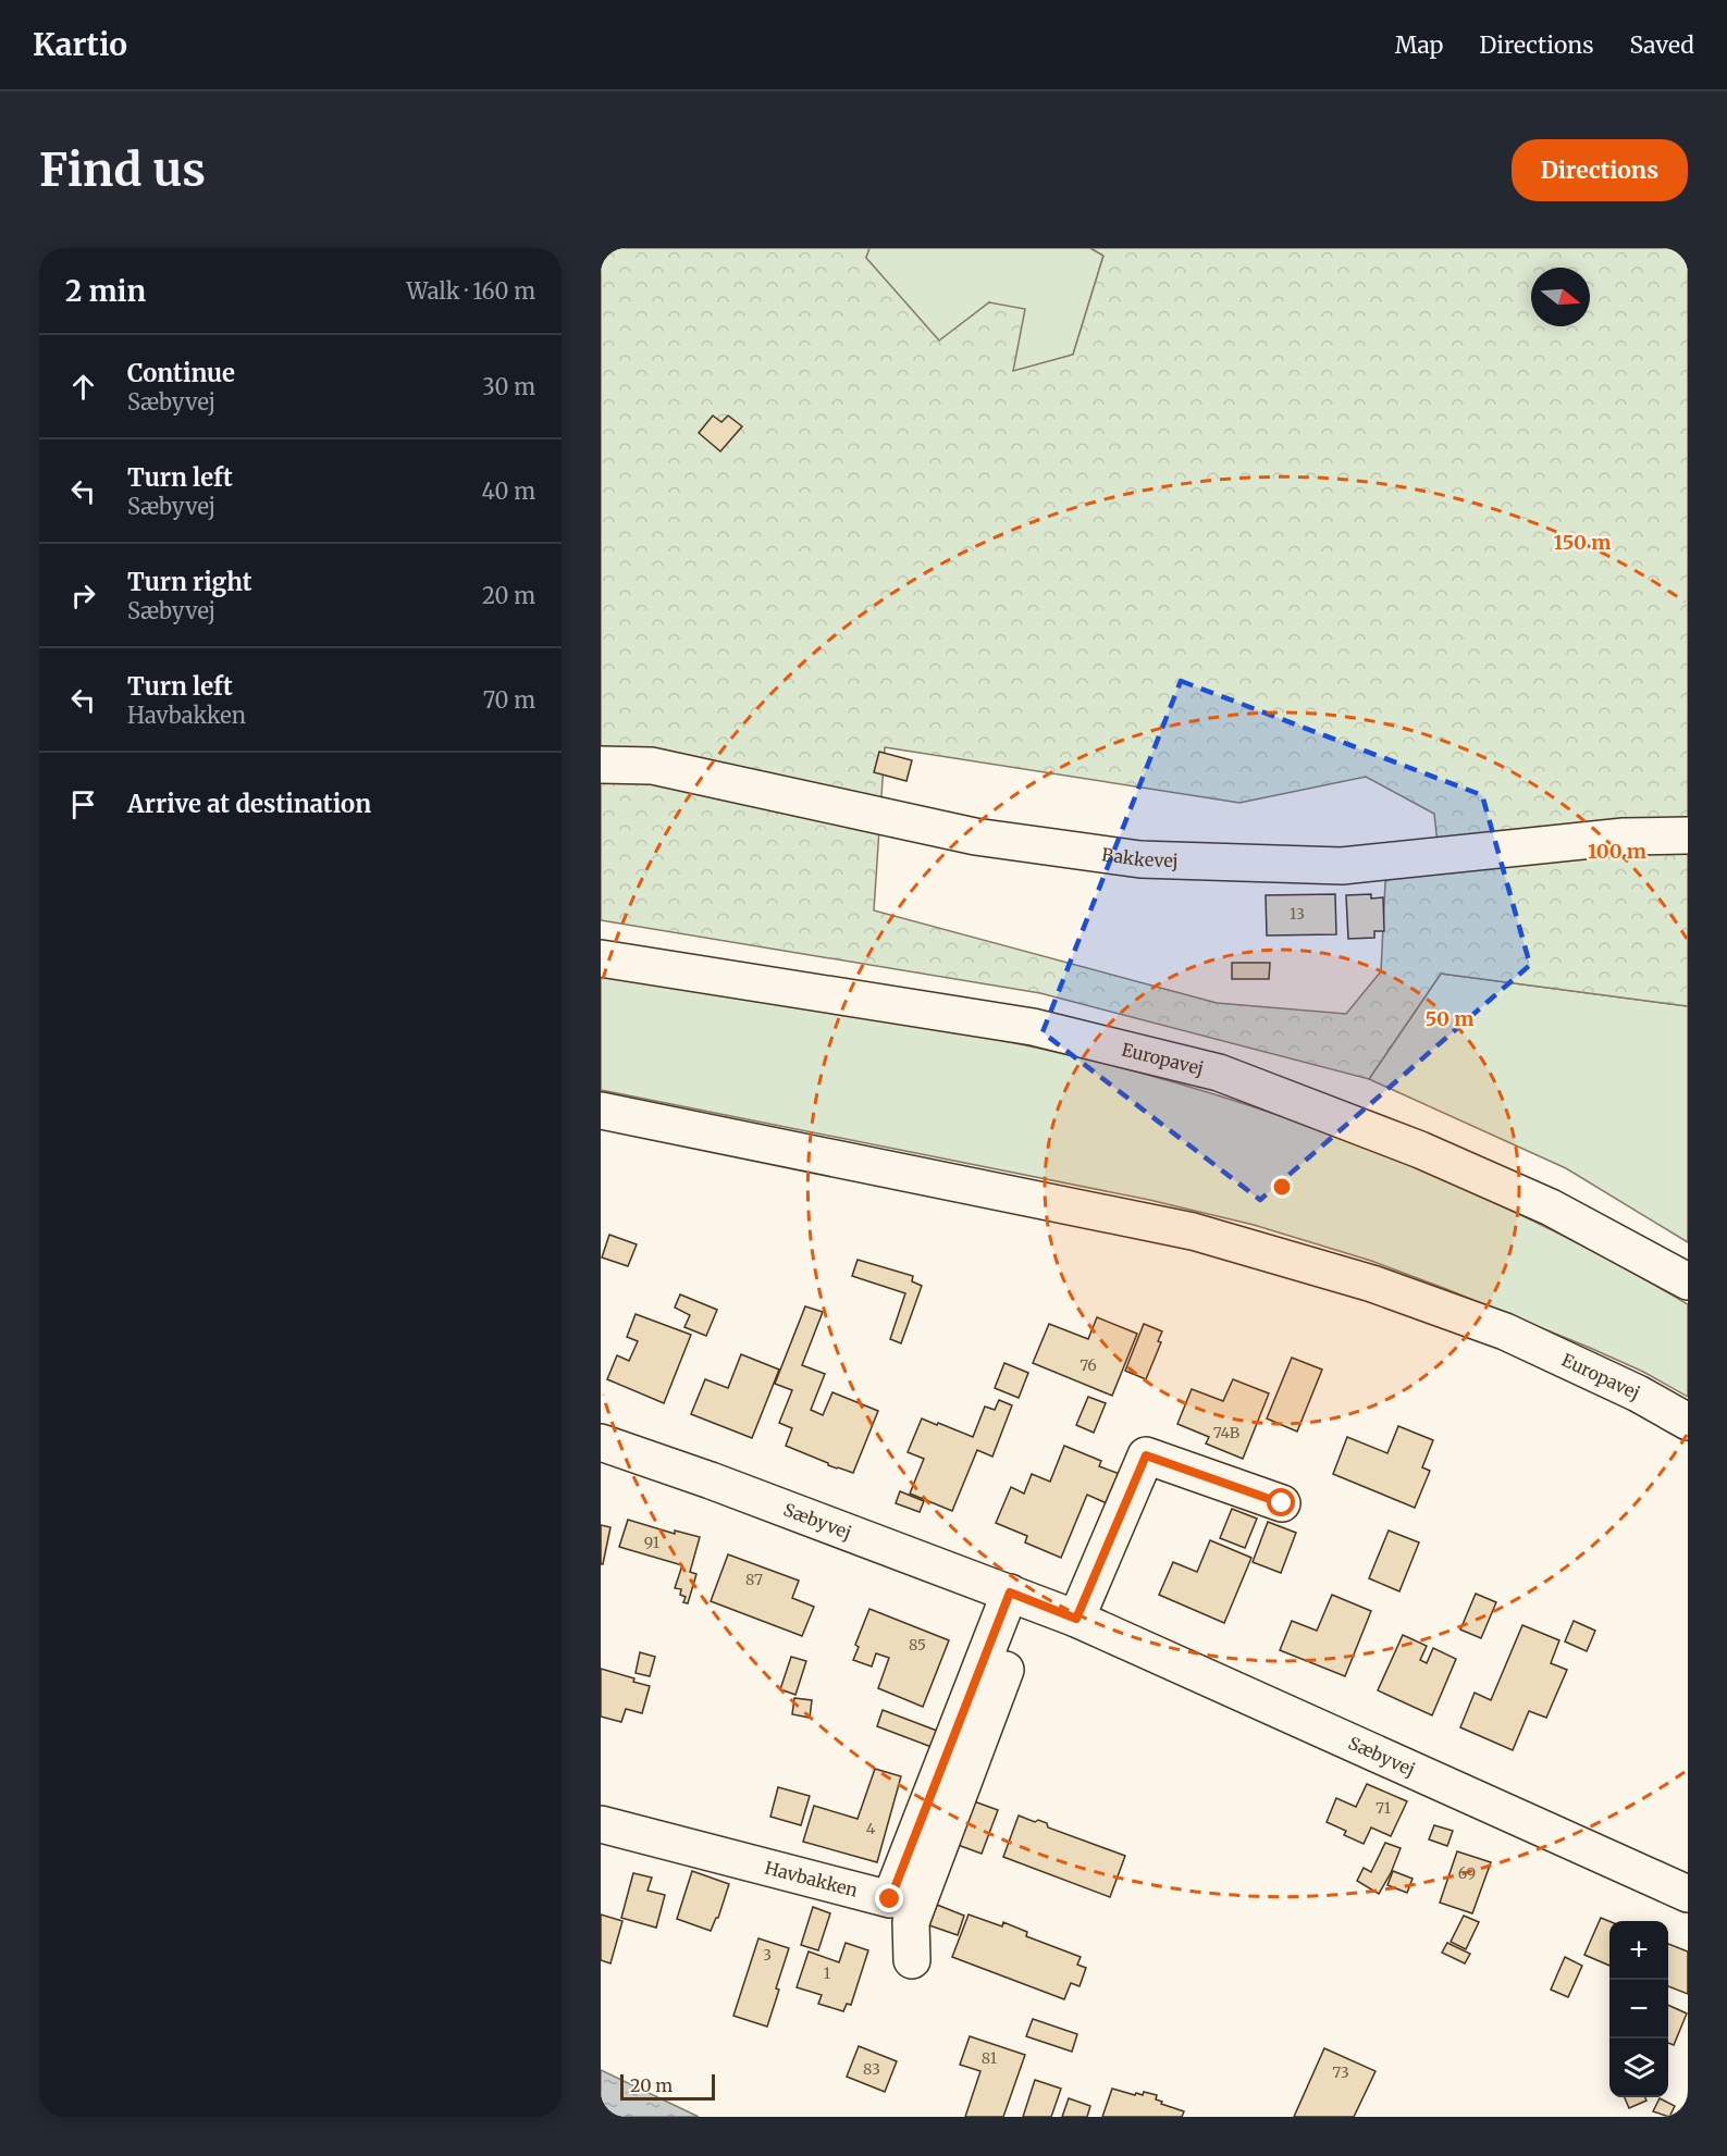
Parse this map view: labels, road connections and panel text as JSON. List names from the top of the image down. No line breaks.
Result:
{"streets":{"street":["Bakkevej","Europavej","Sæbyvej","Havbakken"]},"crossings":[["Sæbyvej","Havbakken"]],"house_numbers":["13","76","74B","91","87","85","71","4","69","3","1","81","83","73"],"scale_bar":"20 m","north":"right","page":{"header":"Kartio","nav":["Map","Directions","Saved"],"buttons":"Directions","title":"Find us","heading":["2 min","Walk · 160 m"],"list":[["Continue","Sæbyvej","30 m"],["Turn left","Sæbyvej","40 m"],["Turn right","Sæbyvej","20 m"],["Turn left","Havbakken","70 m"],"Arrive at destination"],"map_buttons":["+","−"],"scale":"20 m"},"rings":["150 m","100 m","50 m"]}
